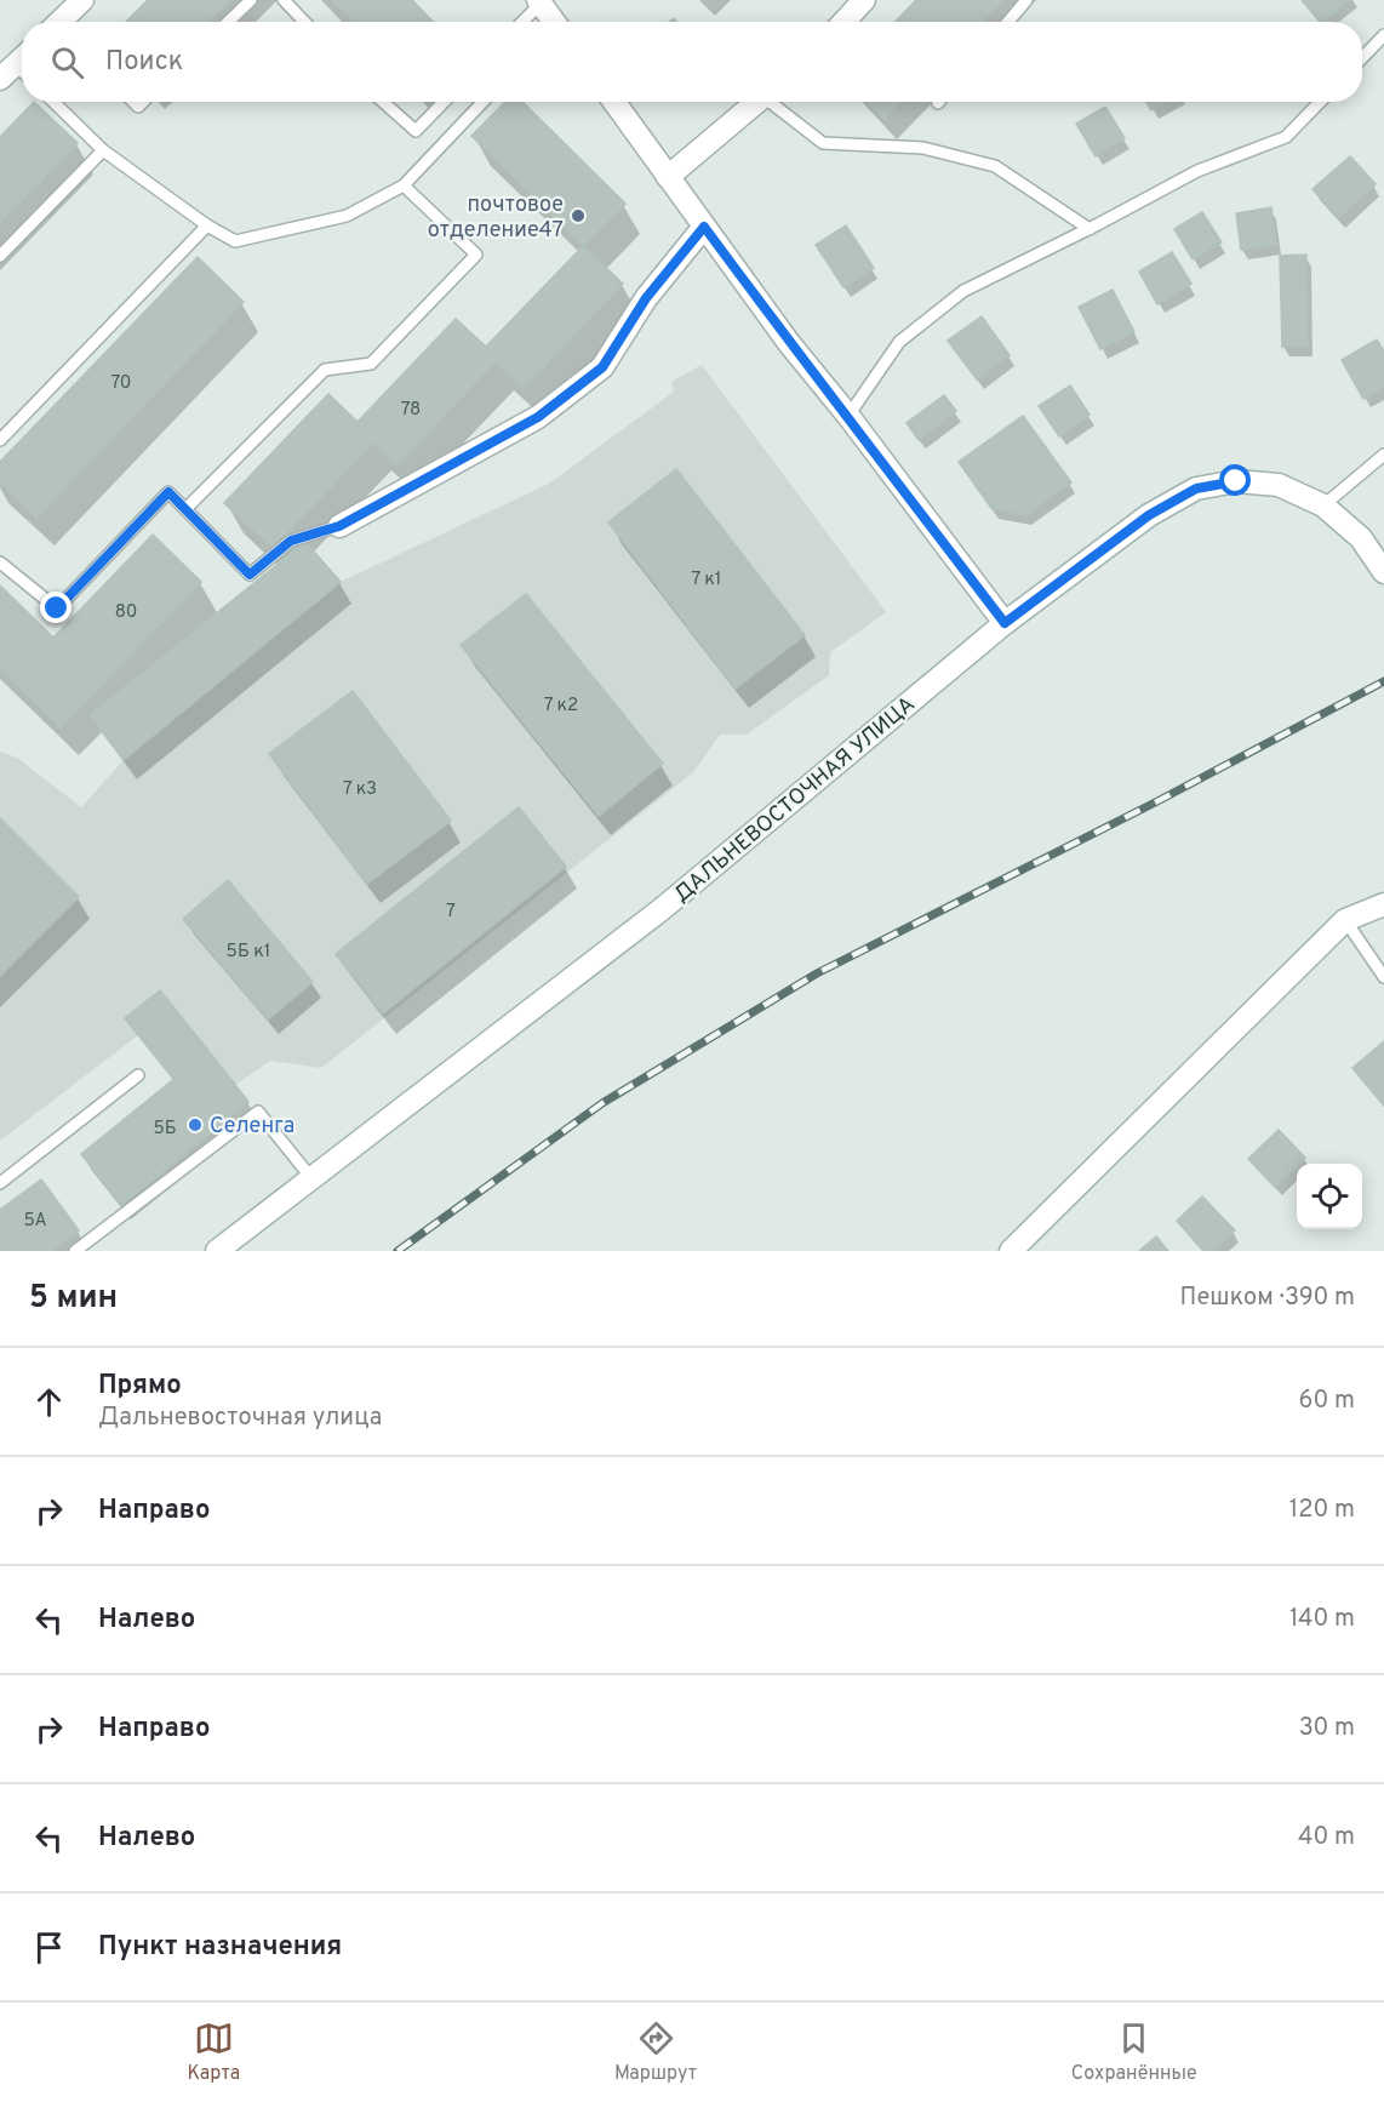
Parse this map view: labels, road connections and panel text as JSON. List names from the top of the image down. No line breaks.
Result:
{"streets":{"street":["ДАЛЬНЕВОСТОЧНАЯ УЛИЦА"]},"places":["почтовое отделение47","Селенга"],"house_numbers":["70","78","7 к1","80","7 к2","7 к3","7","5Б к1","5Б","5А"],"page":{"search":"Поиск","heading":["5 мин","Пешком · 390 m"],"list":[["Прямо","Дальневосточная улица","60 m"],["Направо","120 m"],["Налево","140 m"],["Направо","30 m"],["Налево","40 m"],"Пункт назначения"],"nav":["Карта","Маршрут","Сохранённые"]}}
